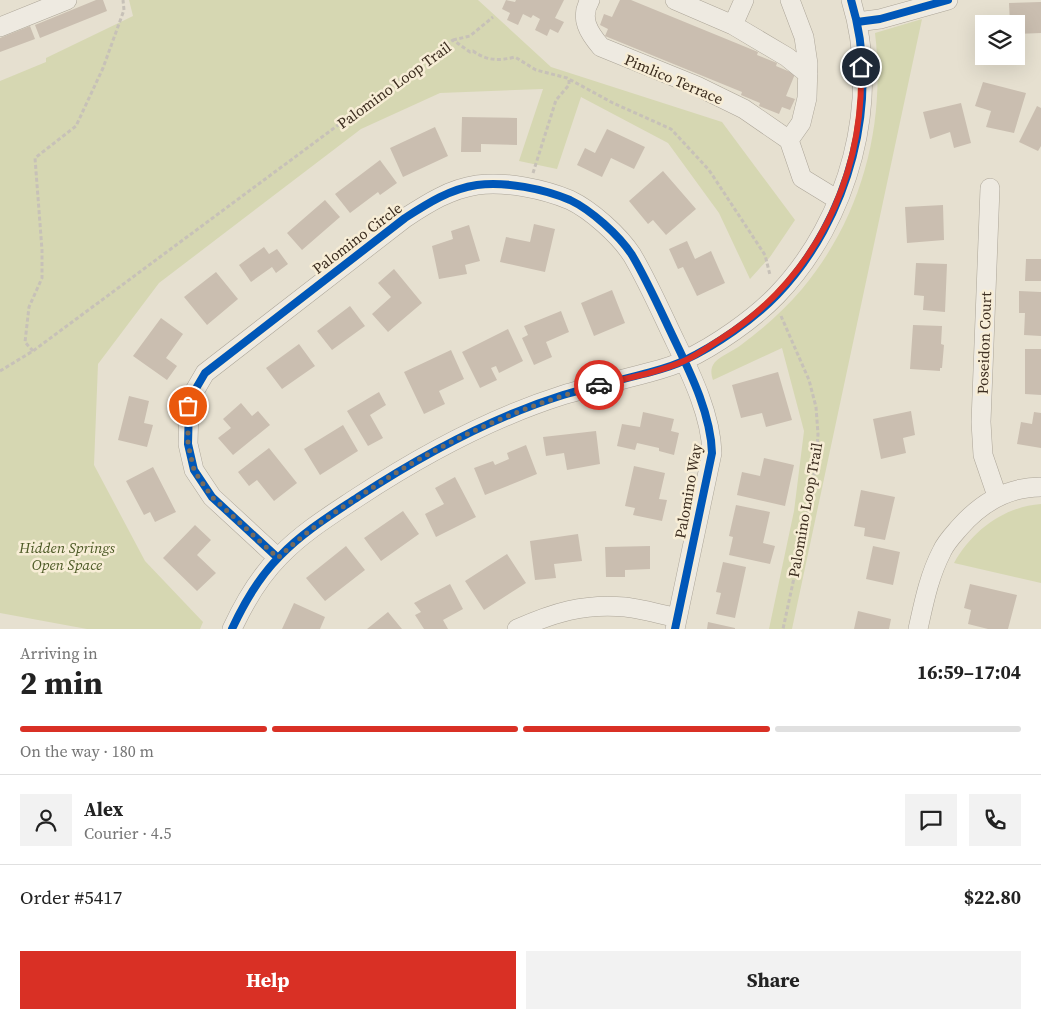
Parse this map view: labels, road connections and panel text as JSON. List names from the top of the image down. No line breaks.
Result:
{"streets":{"street":["Pimlico Terrace","Palomino Circle","Poseidon Court","Palomino Way"],"path":["Palomino Loop Trail"]},"crossings":[["Palomino Circle","Palomino Way"]],"parks":["Hidden Springs Open Space"],"page":{"heading":["2 min","Arriving in","16:59–17:04"],"panel":["Alex","Courier · 4.5","Order #5417","$22.80"],"bar":"On the way · 180 m","buttons":["Help","Share"]}}
